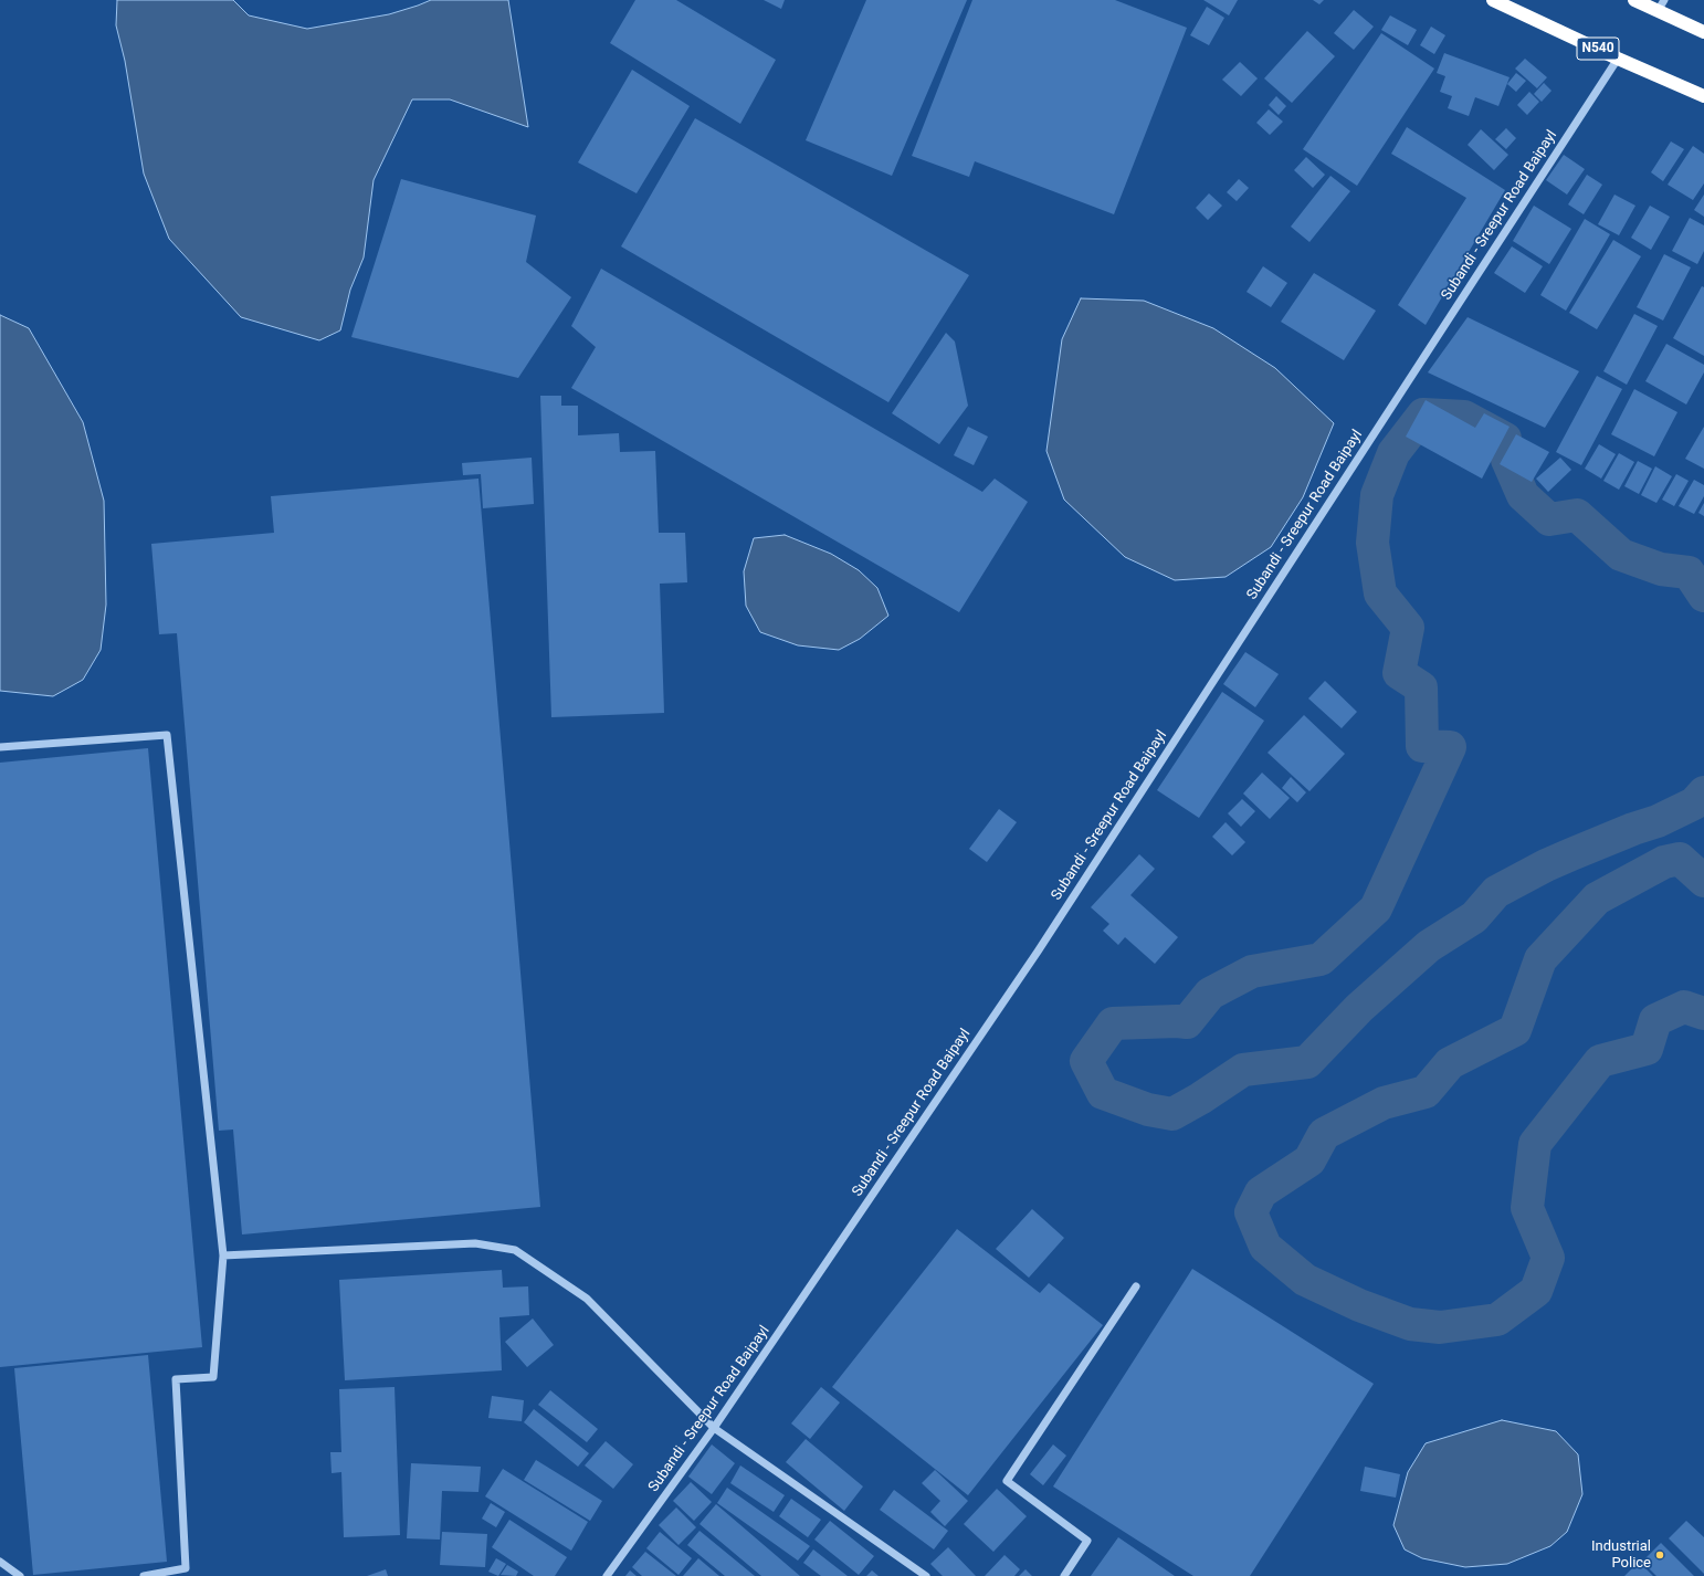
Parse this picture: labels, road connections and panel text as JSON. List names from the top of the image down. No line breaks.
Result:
{"streets":{"highway":["N540"],"street":["Subandi - Sreepur Road Baipayl"]},"crossings":[["N540","Subandi - Sreepur Road Baipayl"]],"places":["Industrial Police"]}
